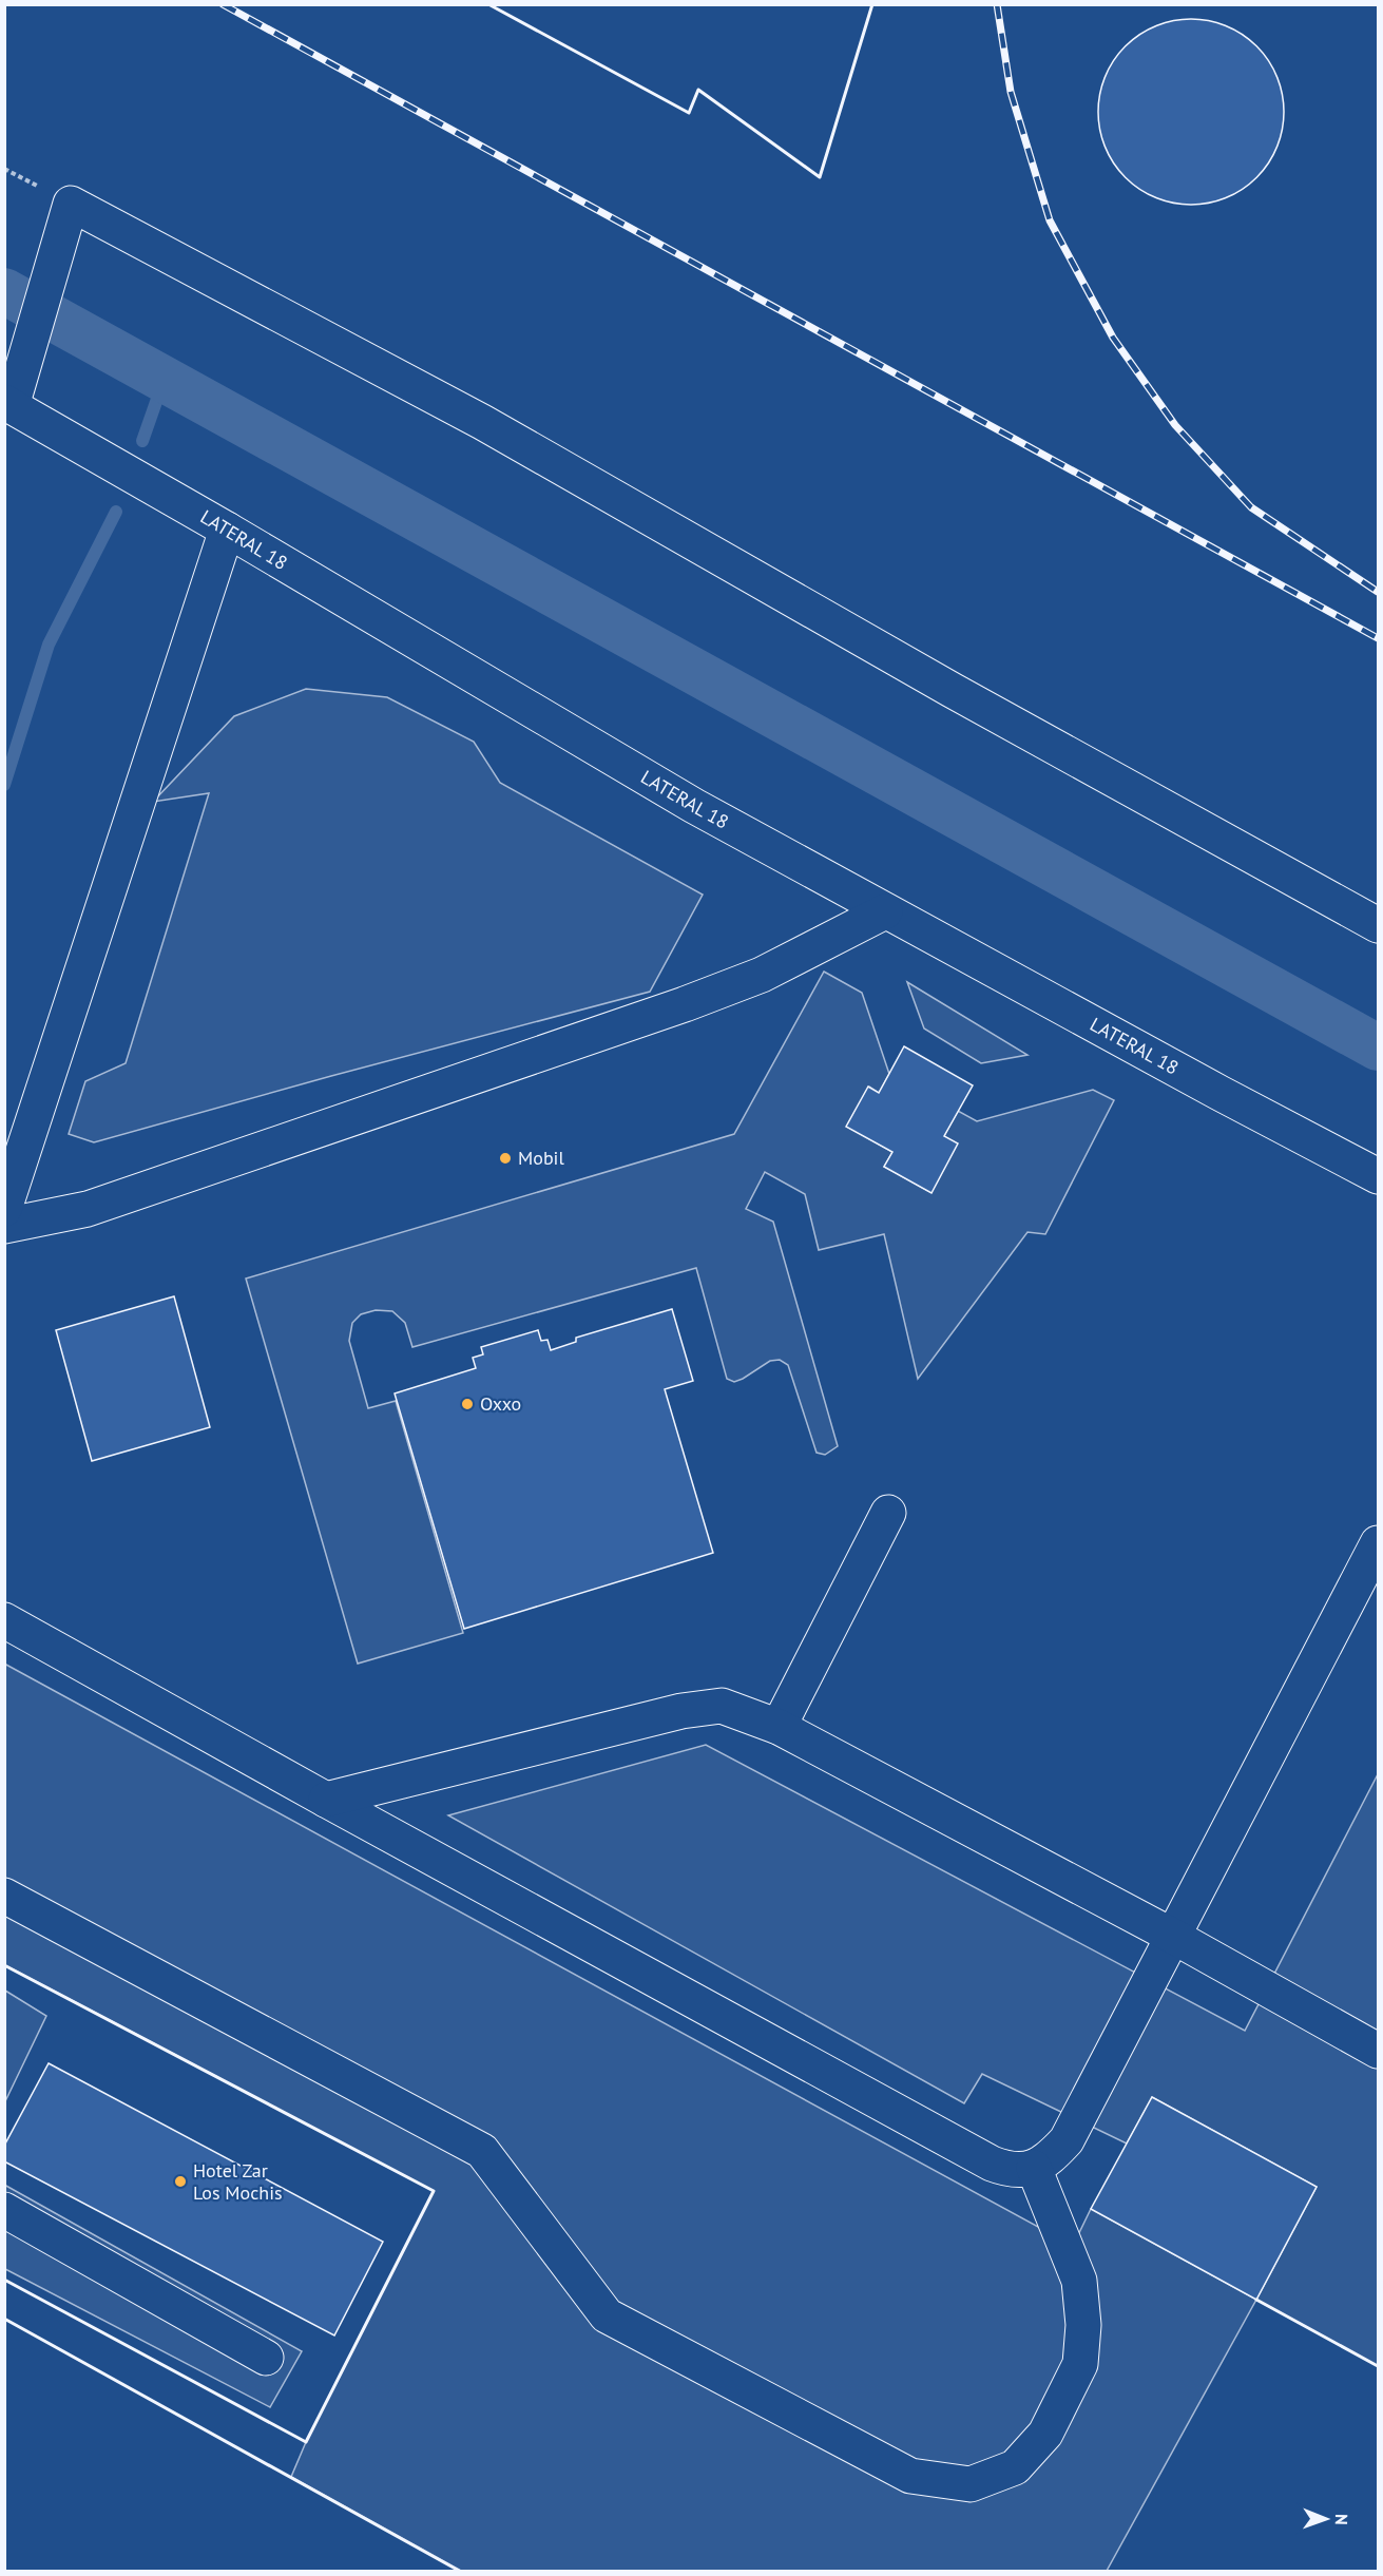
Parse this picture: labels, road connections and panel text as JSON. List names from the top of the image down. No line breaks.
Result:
{"streets":{"street":["LATERAL 18"]},"places":["Mobil","Oxxo","Hotel Zar Los Mochis"],"north":"right"}
